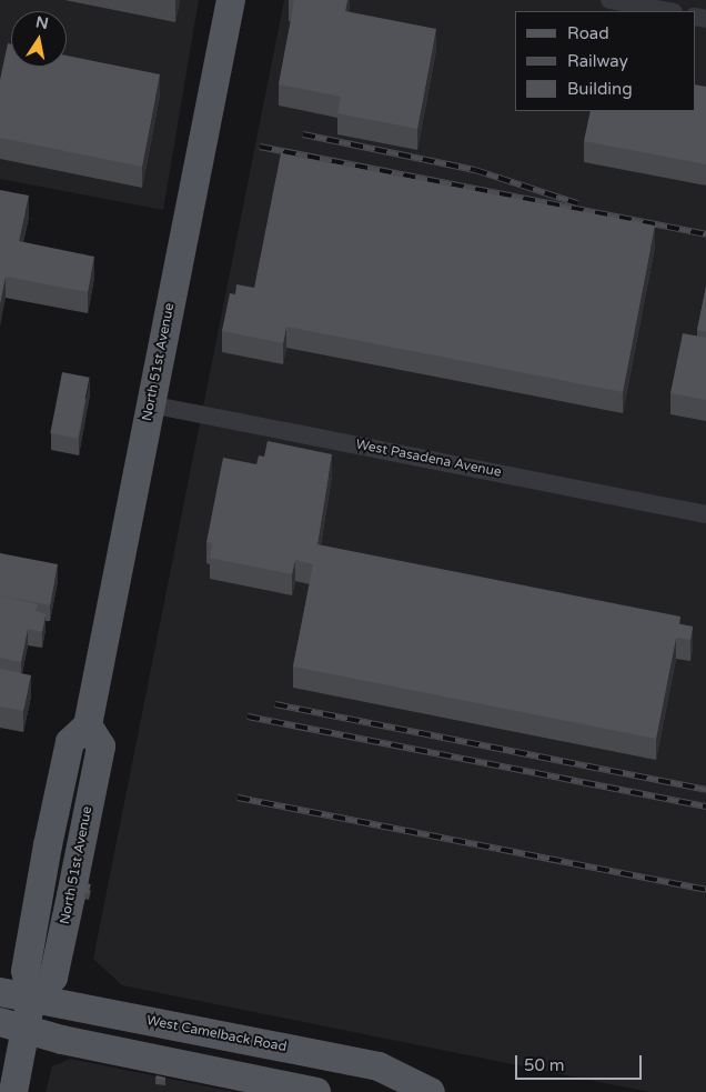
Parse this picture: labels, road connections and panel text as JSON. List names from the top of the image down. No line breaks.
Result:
{"streets":{"main road":["North 51st Avenue","West Camelback Road"],"street":["West Pasadena Avenue"]},"crossings":[["North 51st Avenue","West Pasadena Avenue"],["North 51st Avenue","West Camelback Road"]],"legend":["Road","Railway","Building"],"scale_bar":"50 m","north":"top"}
